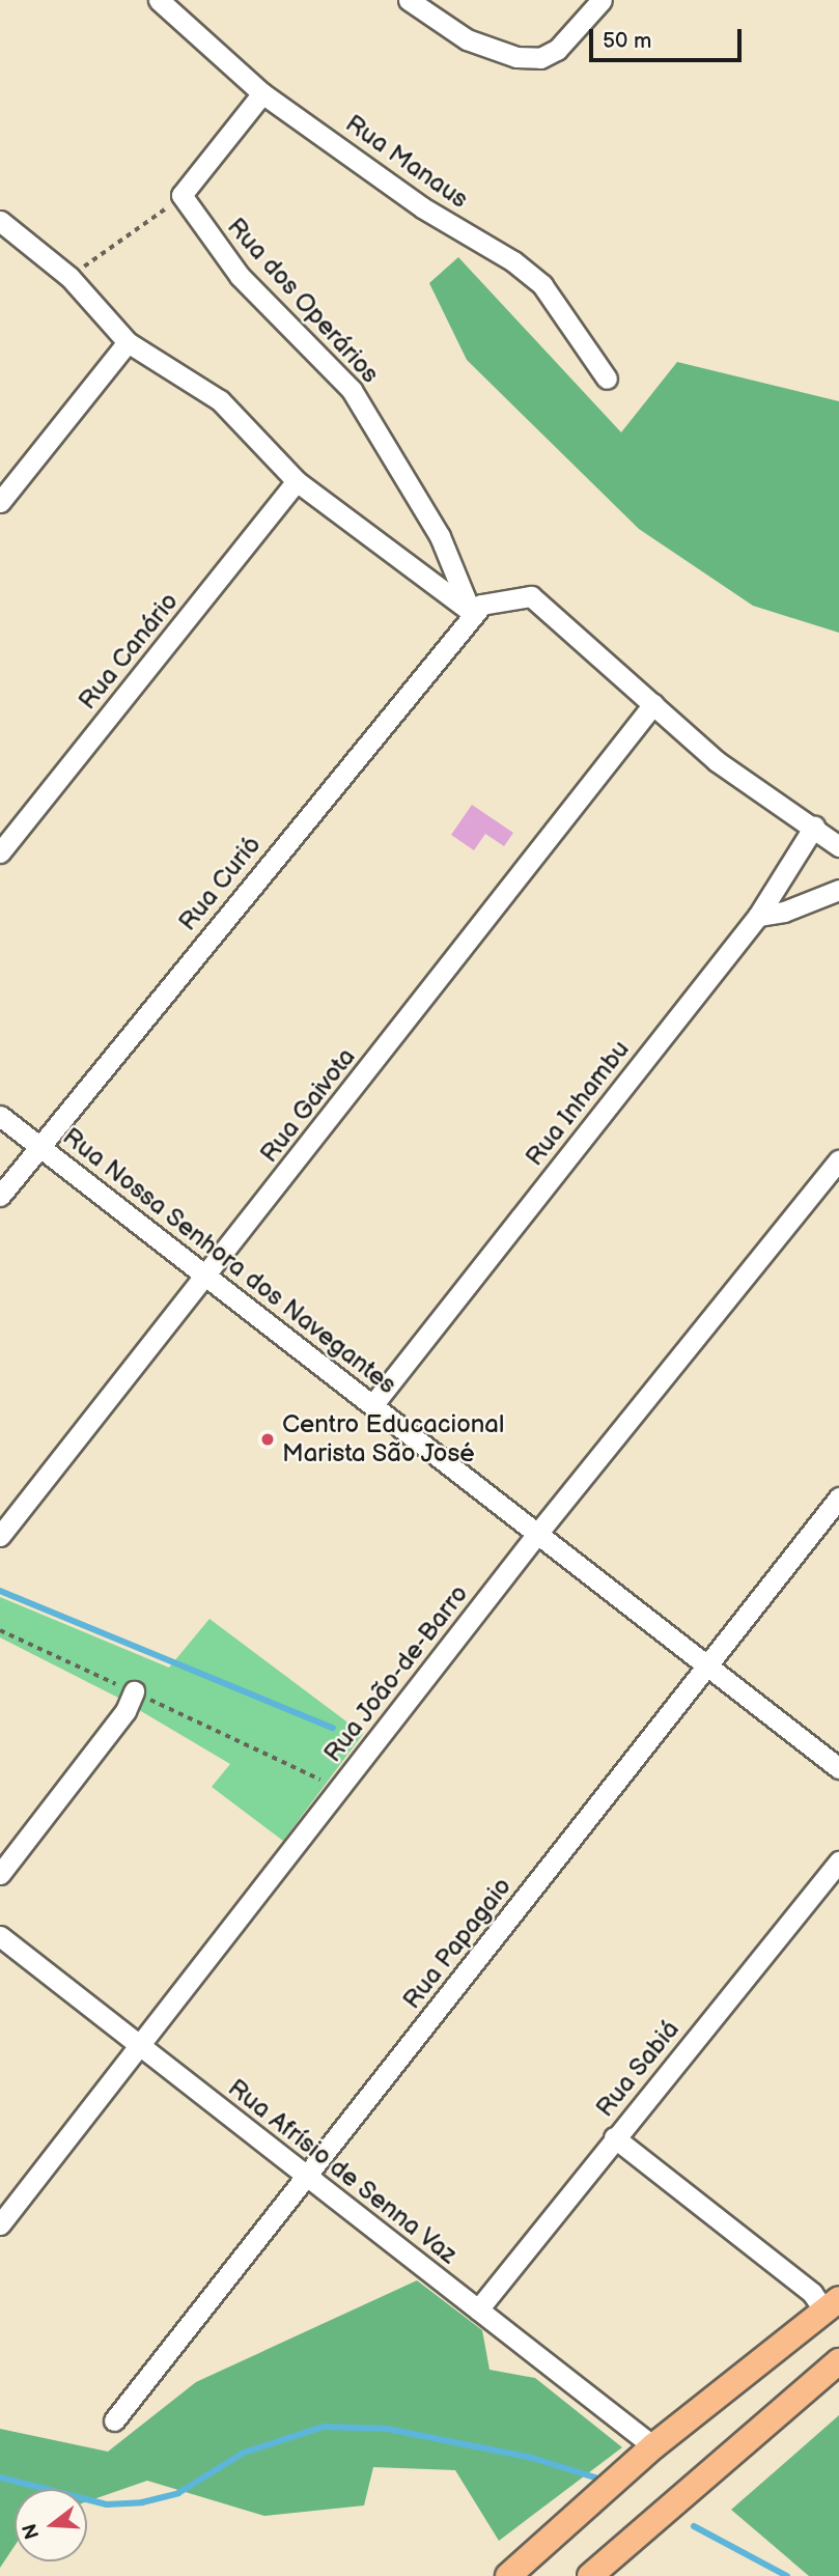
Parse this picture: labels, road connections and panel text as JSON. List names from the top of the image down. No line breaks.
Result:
{"streets":{"street":["Rua Manaus","Rua dos Operários","Rua Canário","Rua Curió","Rua Inhambu","Rua Gaivota","Rua Nossa Senhora dos Navegantes","Rua João-de-Barro","Rua Papagaio","Rua Sabiá","Rua Afrísio de Senna Vaz"]},"crossings":[["Rua dos Operários","Rua Curió"],["Rua Curió","Rua Nossa Senhora dos Navegantes"],["Rua Inhambu","Rua Nossa Senhora dos Navegantes"],["Rua Gaivota","Rua Nossa Senhora dos Navegantes"],["Rua Nossa Senhora dos Navegantes","Rua João-de-Barro"],["Rua Nossa Senhora dos Navegantes","Rua Papagaio"],["Rua João-de-Barro","Rua Afrísio de Senna Vaz"],["Rua Papagaio","Rua Afrísio de Senna Vaz"],["Rua Sabiá","Rua Afrísio de Senna Vaz"]],"places":["Centro Educacional Marista São José"],"scale_bar":"50 m","north":"left"}
